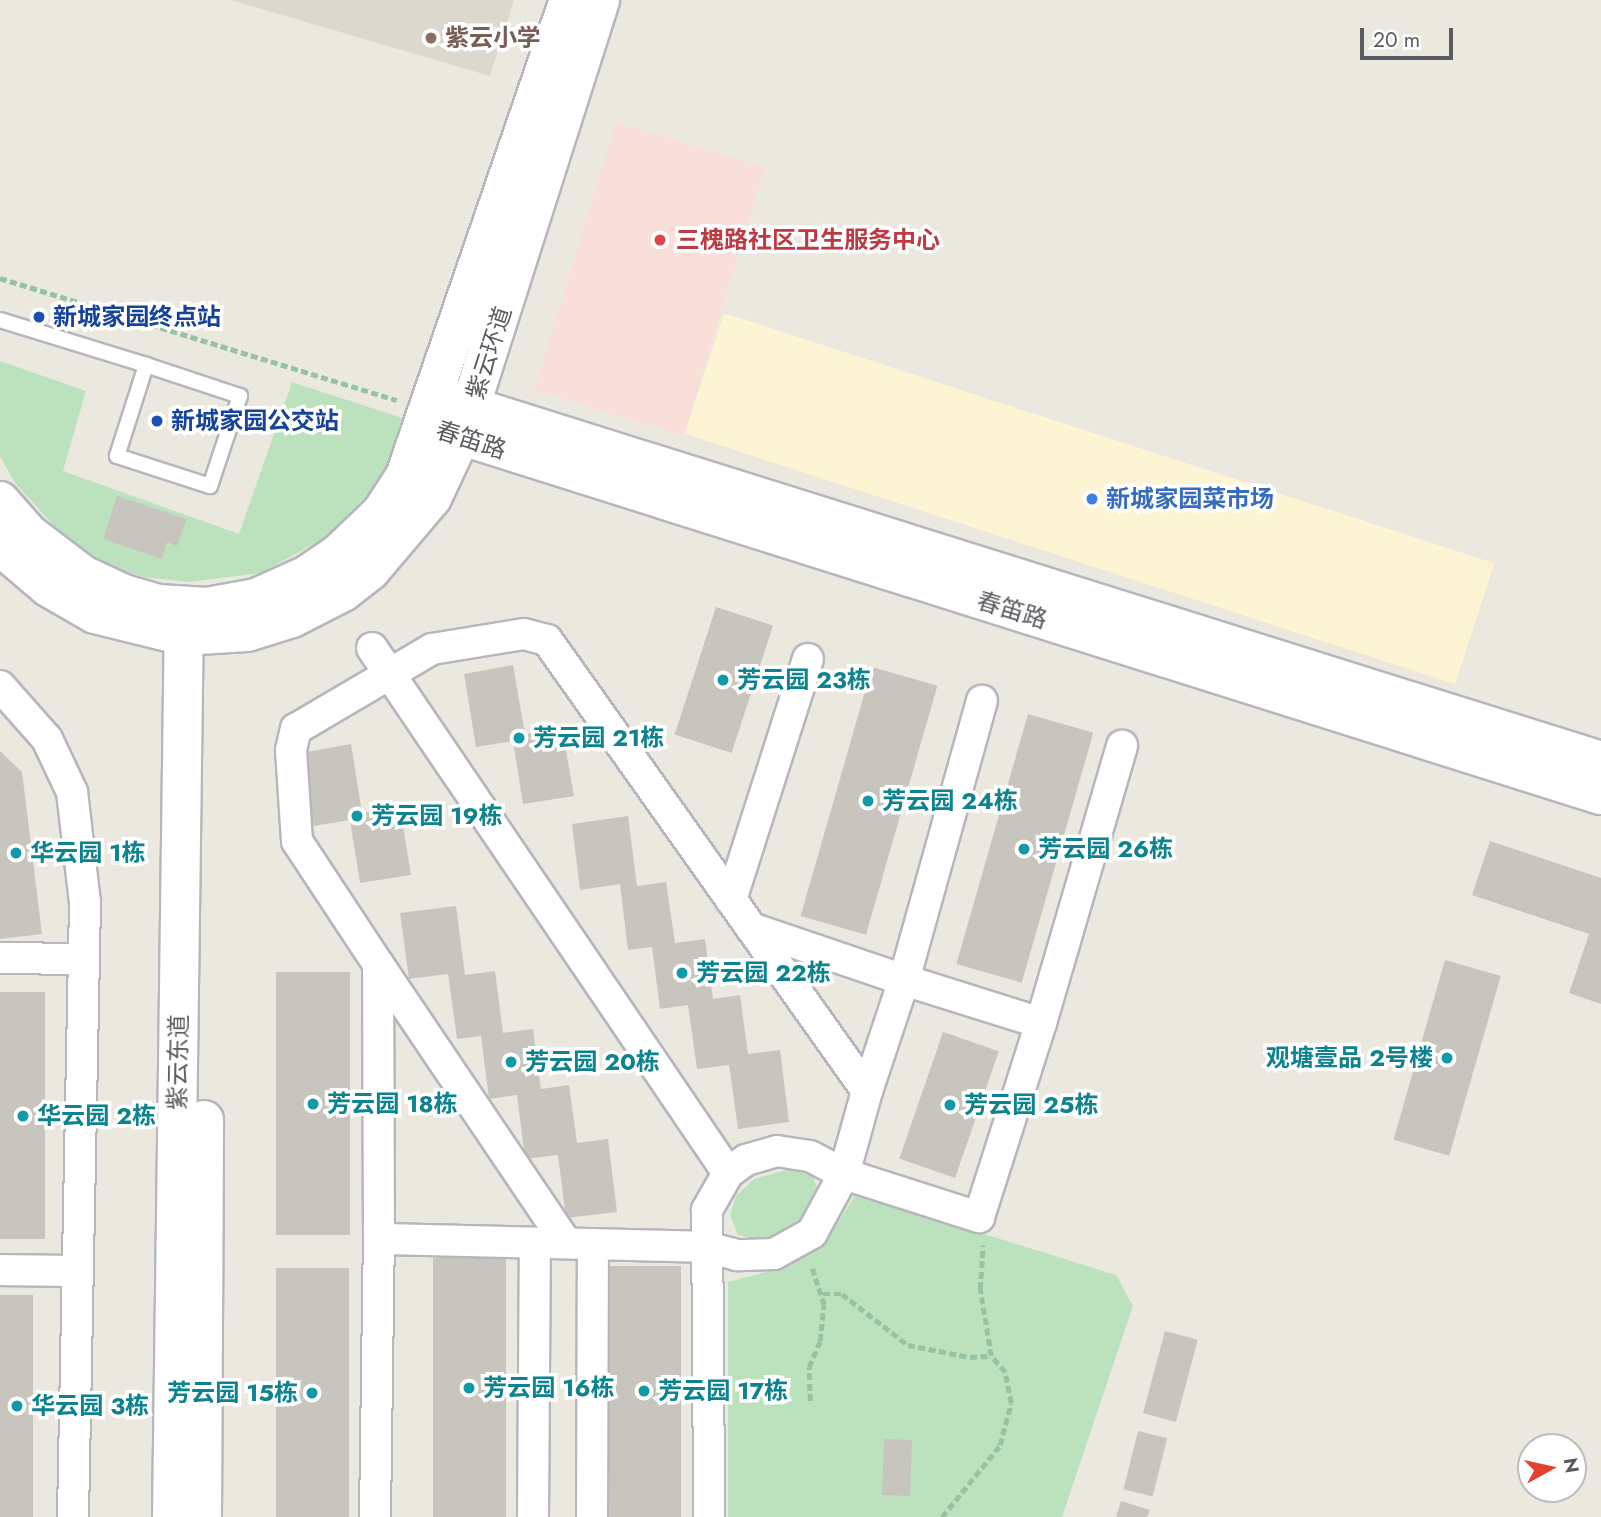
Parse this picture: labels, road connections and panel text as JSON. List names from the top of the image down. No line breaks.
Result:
{"streets":{"street":["紫云环道","春笛路","紫云东道"]},"crossings":[["紫云环道","春笛路"],["紫云环道","紫云东道"]],"places":["紫云小学","三槐路社区卫生服务中心","新城家园终点站","新城家园公交站","新城家园菜市场","芳云园 23栋","芳云园 21栋","芳云园 24栋","芳云园 19栋","芳云园 26栋","华云园 1栋","芳云园 22栋","观塘壹品 2号楼","芳云园 20栋","芳云园 18栋","芳云园 25栋","华云园 2栋","芳云园 16栋","芳云园 17栋","芳云园 15栋","华云园 3栋"],"scale_bar":"20 m","north":"right"}
